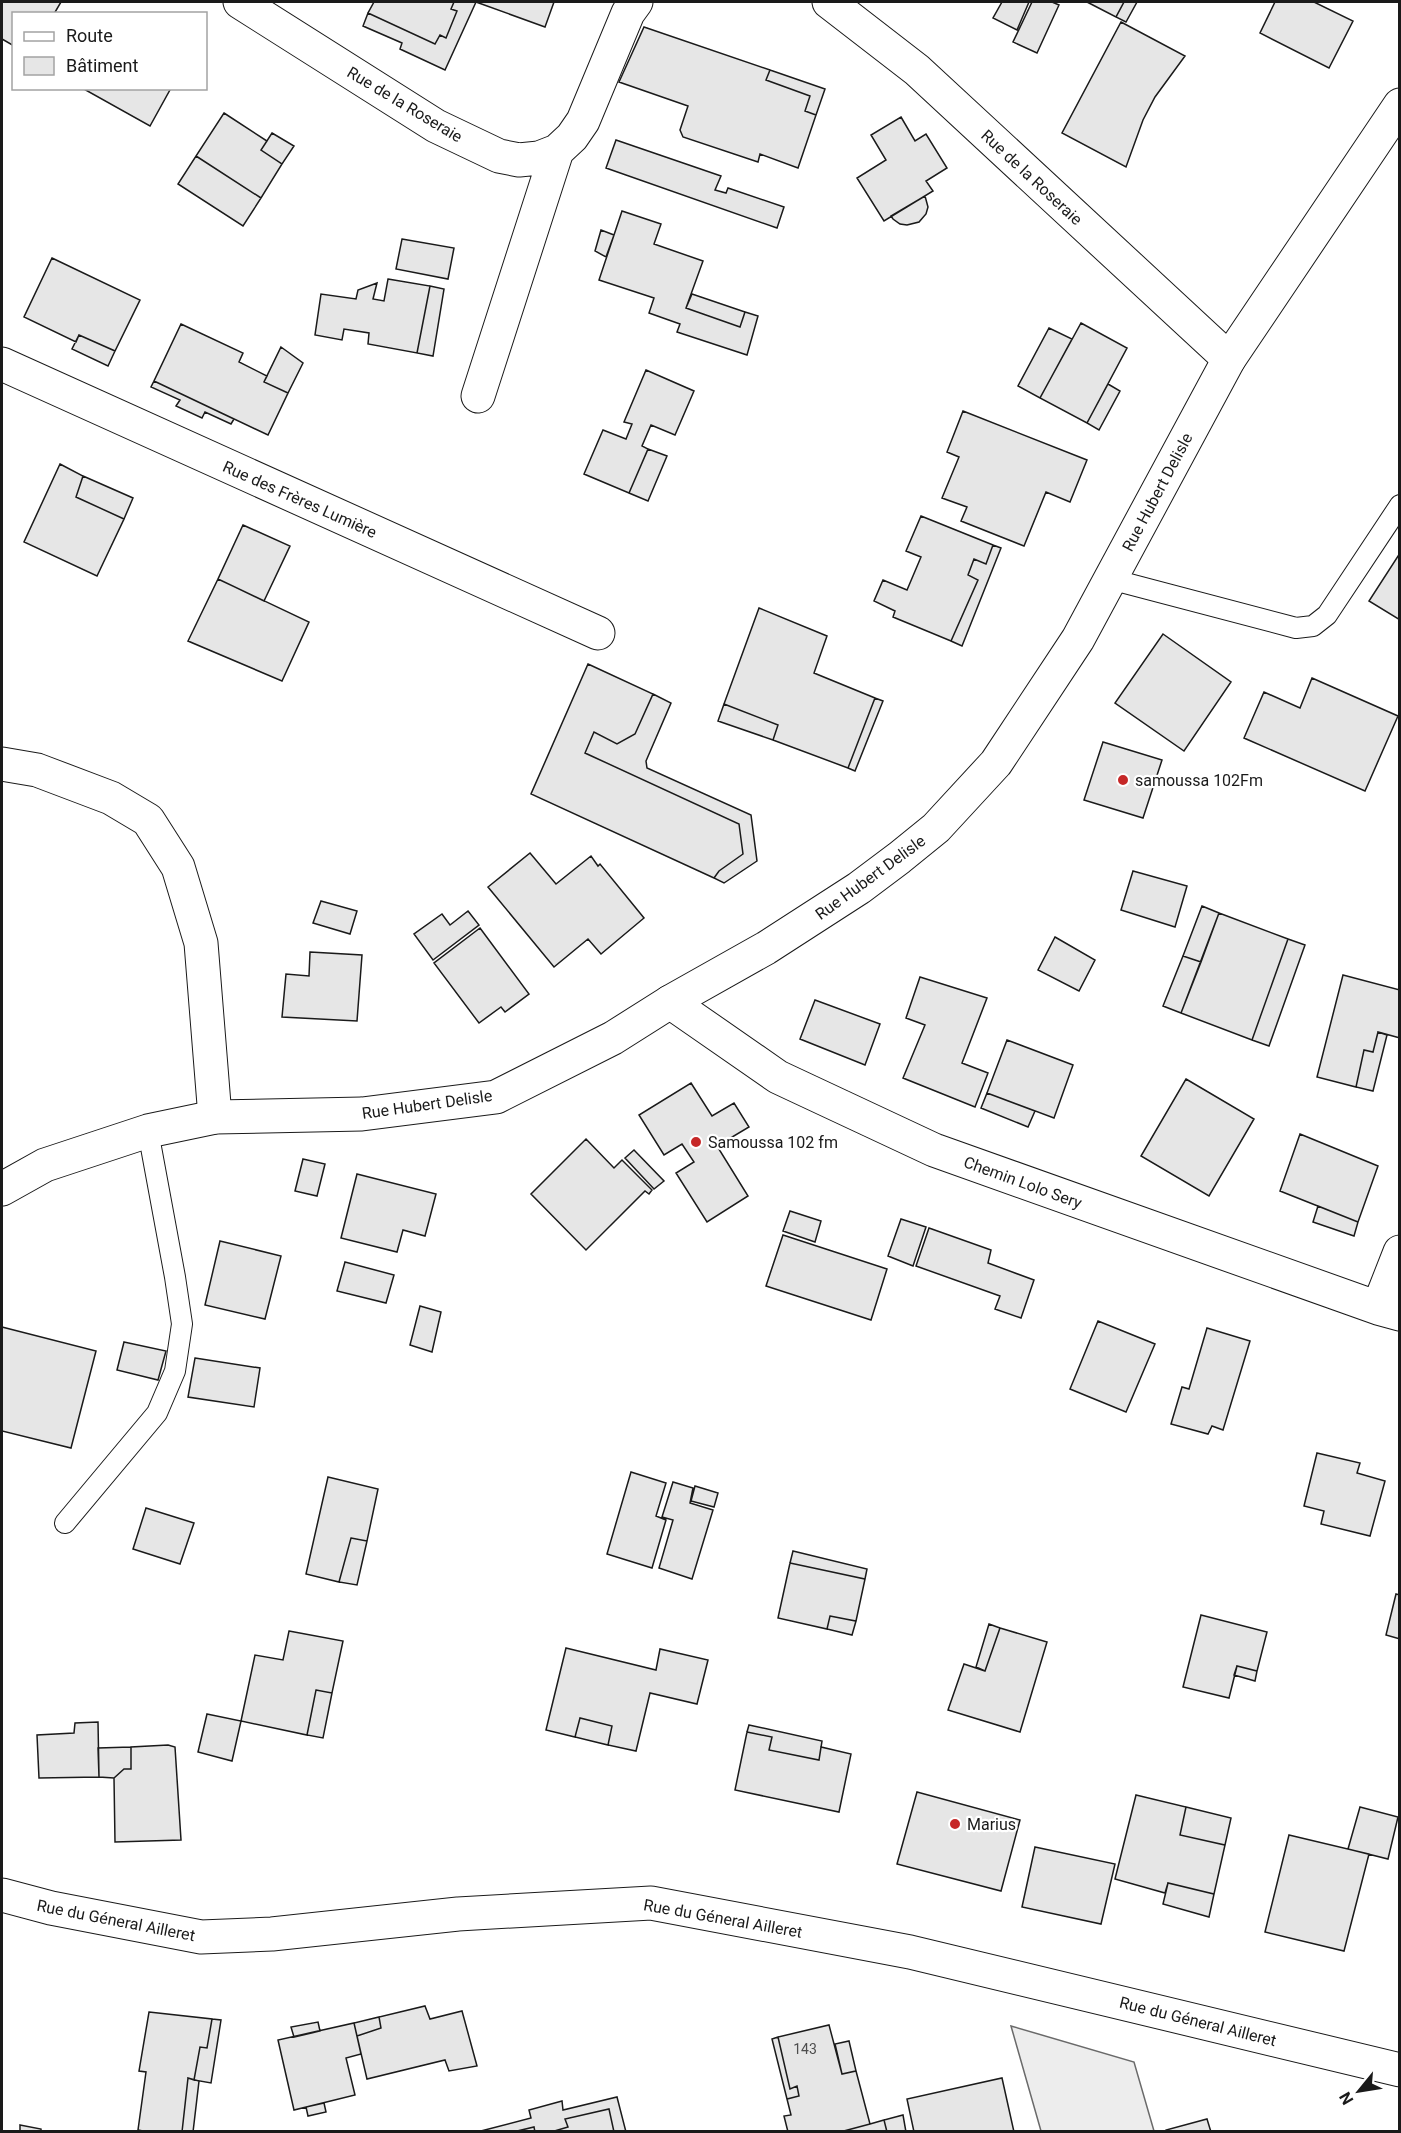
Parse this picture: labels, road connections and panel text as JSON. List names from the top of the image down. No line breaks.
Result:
{"streets":{"street":["Rue de la Roseraie","Rue Hubert Delisle","Rue des Frères Lumière","Chemin Lolo Sery","Rue du Géneral Ailleret"]},"crossings":[["Rue de la Roseraie","Rue Hubert Delisle"],["Rue Hubert Delisle","Chemin Lolo Sery"]],"places":["samoussa 102Fm","Samoussa 102 fm","Marius"],"house_numbers":["143"],"legend":["Route","Bâtiment"],"north":"bottom left"}
